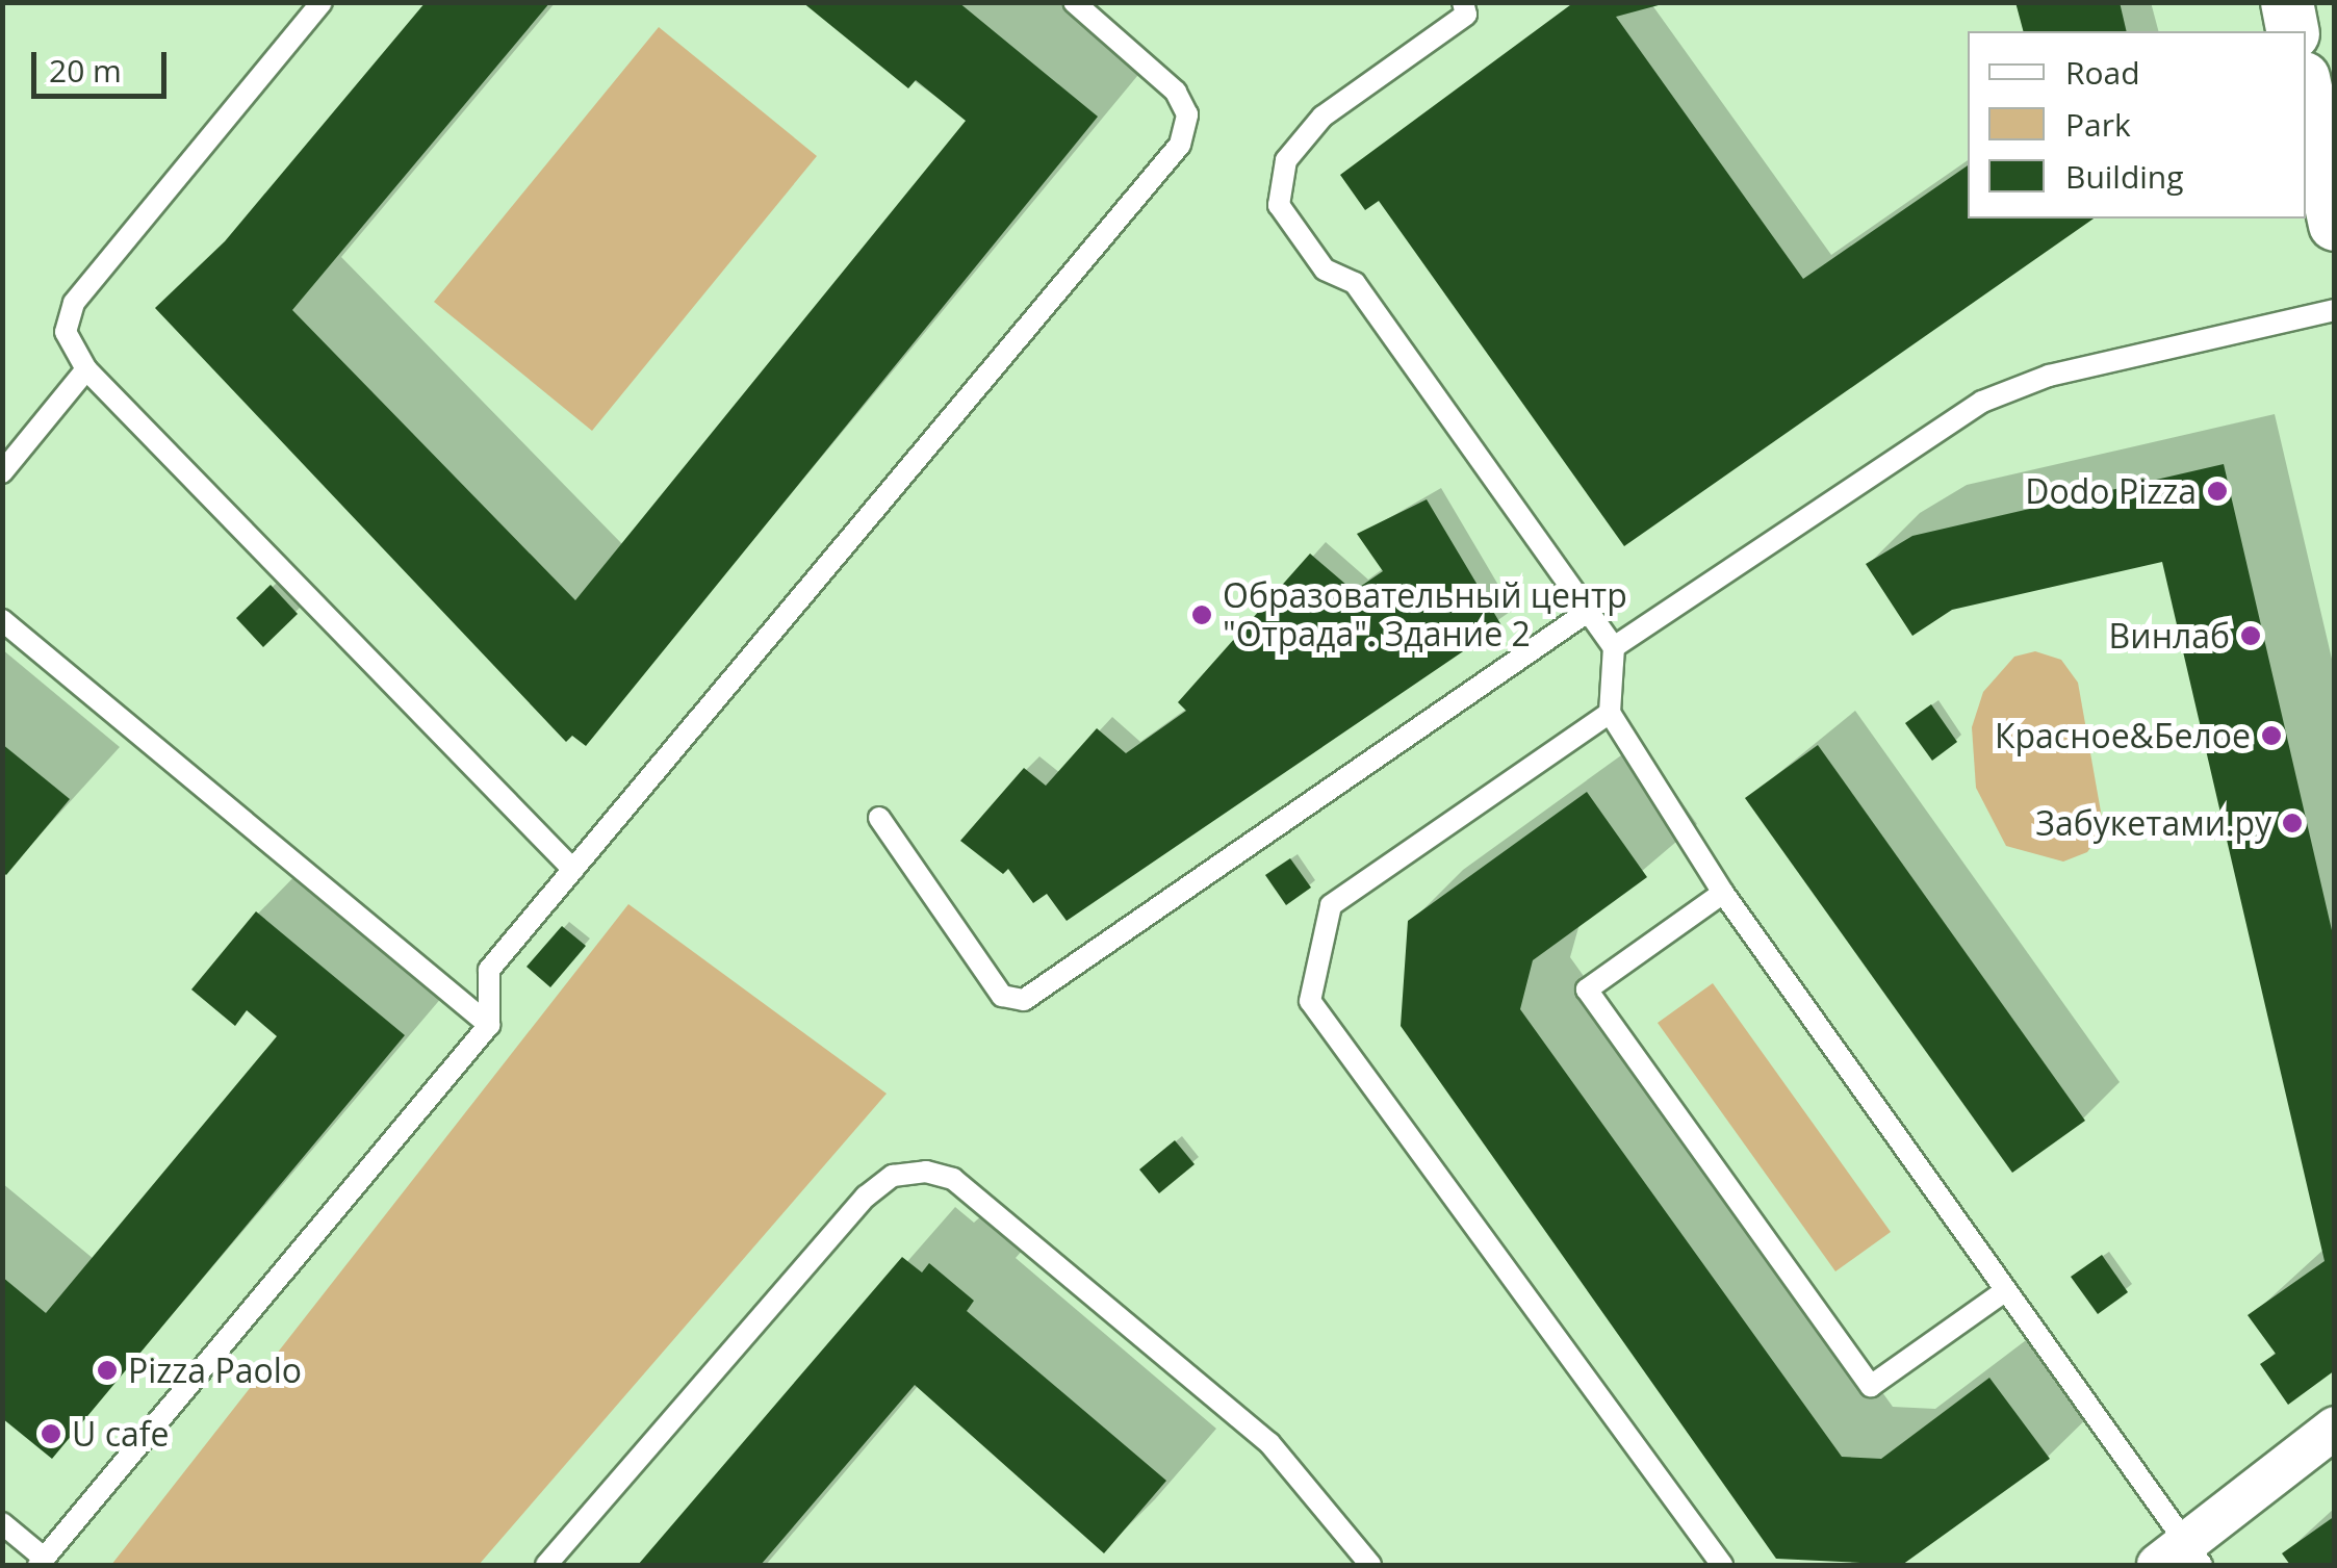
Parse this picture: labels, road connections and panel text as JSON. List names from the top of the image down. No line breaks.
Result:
{"places":["Dodo Pizza","Образовательный центр \"Отрада\". Здание 2","Винлаб","Красное&Белое","Забукетами.ру","Pizza Paolo","U cafe"],"legend":["Road","Park","Building"],"scale_bar":"20 m"}
